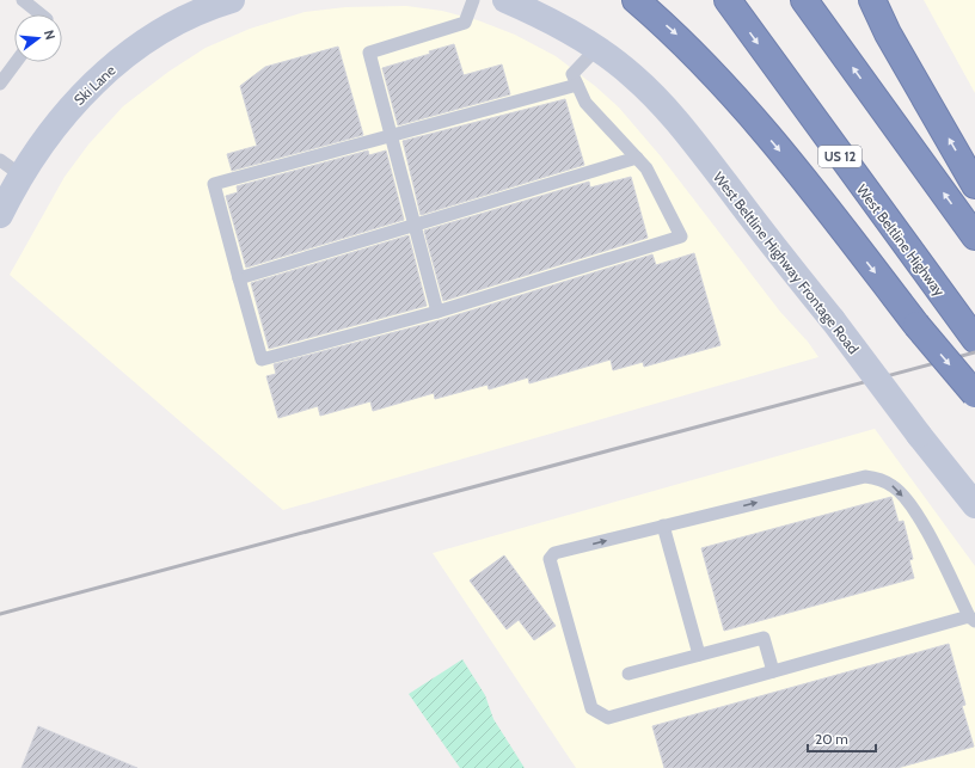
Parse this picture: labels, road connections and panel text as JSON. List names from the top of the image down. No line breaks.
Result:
{"streets":{"highway":["US 12","West Beltline Highway"],"street":["Ski Lane","West Beltline Highway Frontage Road"]},"scale_bar":"20 m","north":"right"}
